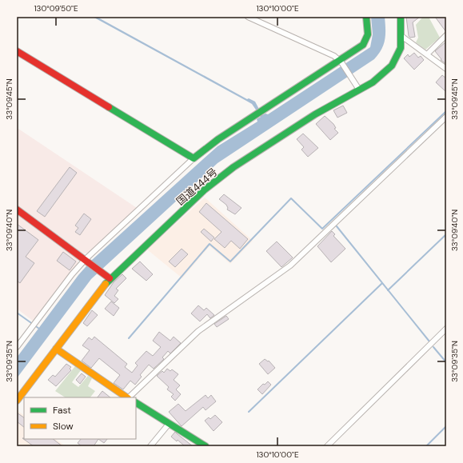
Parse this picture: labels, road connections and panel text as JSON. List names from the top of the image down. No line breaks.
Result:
{"streets":{"main road":["国道444号"]},"legend":["Fast","Slow"],"coordinates":["130°09'50\"E","130°10'00\"E","33°09'45\"N","33°09'40\"N","33°09'35\"N"]}
